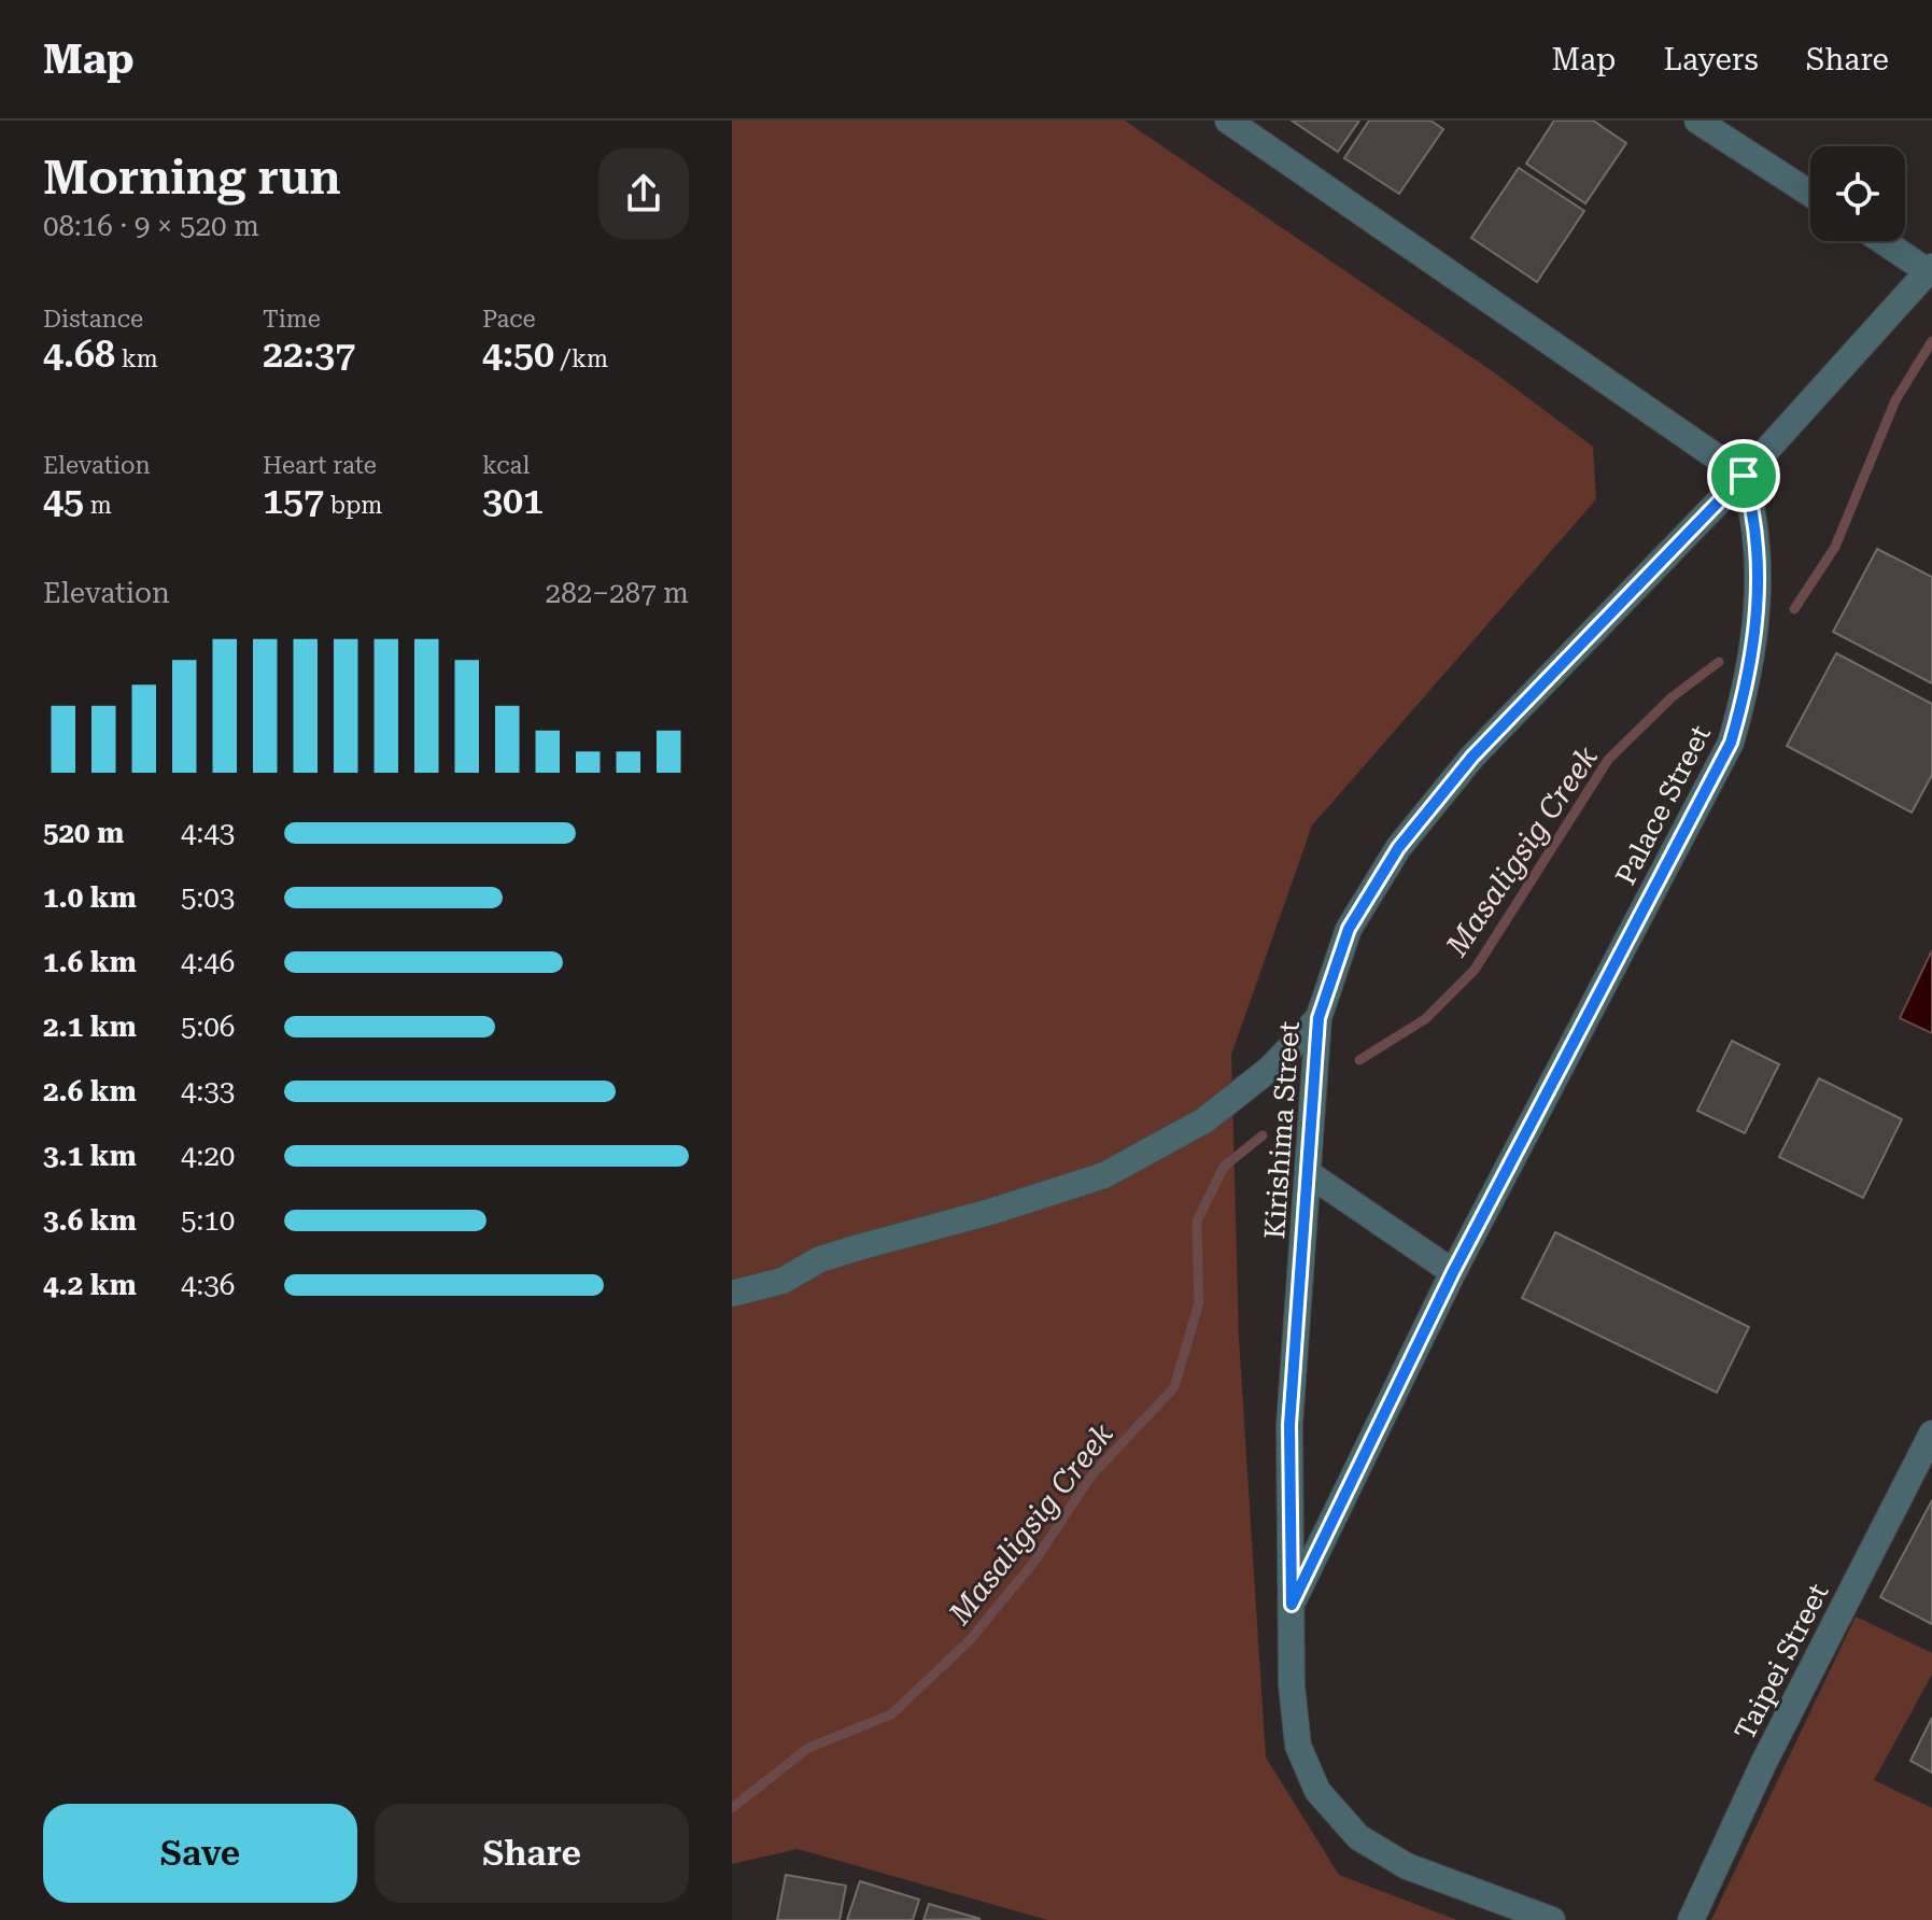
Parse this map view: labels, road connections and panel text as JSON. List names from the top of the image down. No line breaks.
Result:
{"streets":{"street":["Palace Street","Kirishima Street","Taipei Street"]},"crossings":[["Palace Street","Kirishima Street"]],"water":["Masaligsig Creek"],"page":{"header":"Map","nav":["Map","Layers","Share"],"heading":["Morning run","08:16 · 9 × 520 m"],"stats":[["Distance","4.68 km"],["Time","22:37"],["Pace","4:50 /km"],["Elevation","45 m"],["Heart rate","157 bpm"],["kcal","301"]],"chart":["Elevation","282–287 m"],"list":[{"name":"520 m","note":"4:43"},{"name":"1.0 km","note":"5:03"},{"name":"1.6 km","note":"4:46"},{"name":"2.1 km","note":"5:06"},{"name":"2.6 km","note":"4:33"},{"name":"3.1 km","note":"4:20"},{"name":"3.6 km","note":"5:10"},{"name":"4.2 km","note":"4:36"}],"buttons":["Save","Share"]}}
